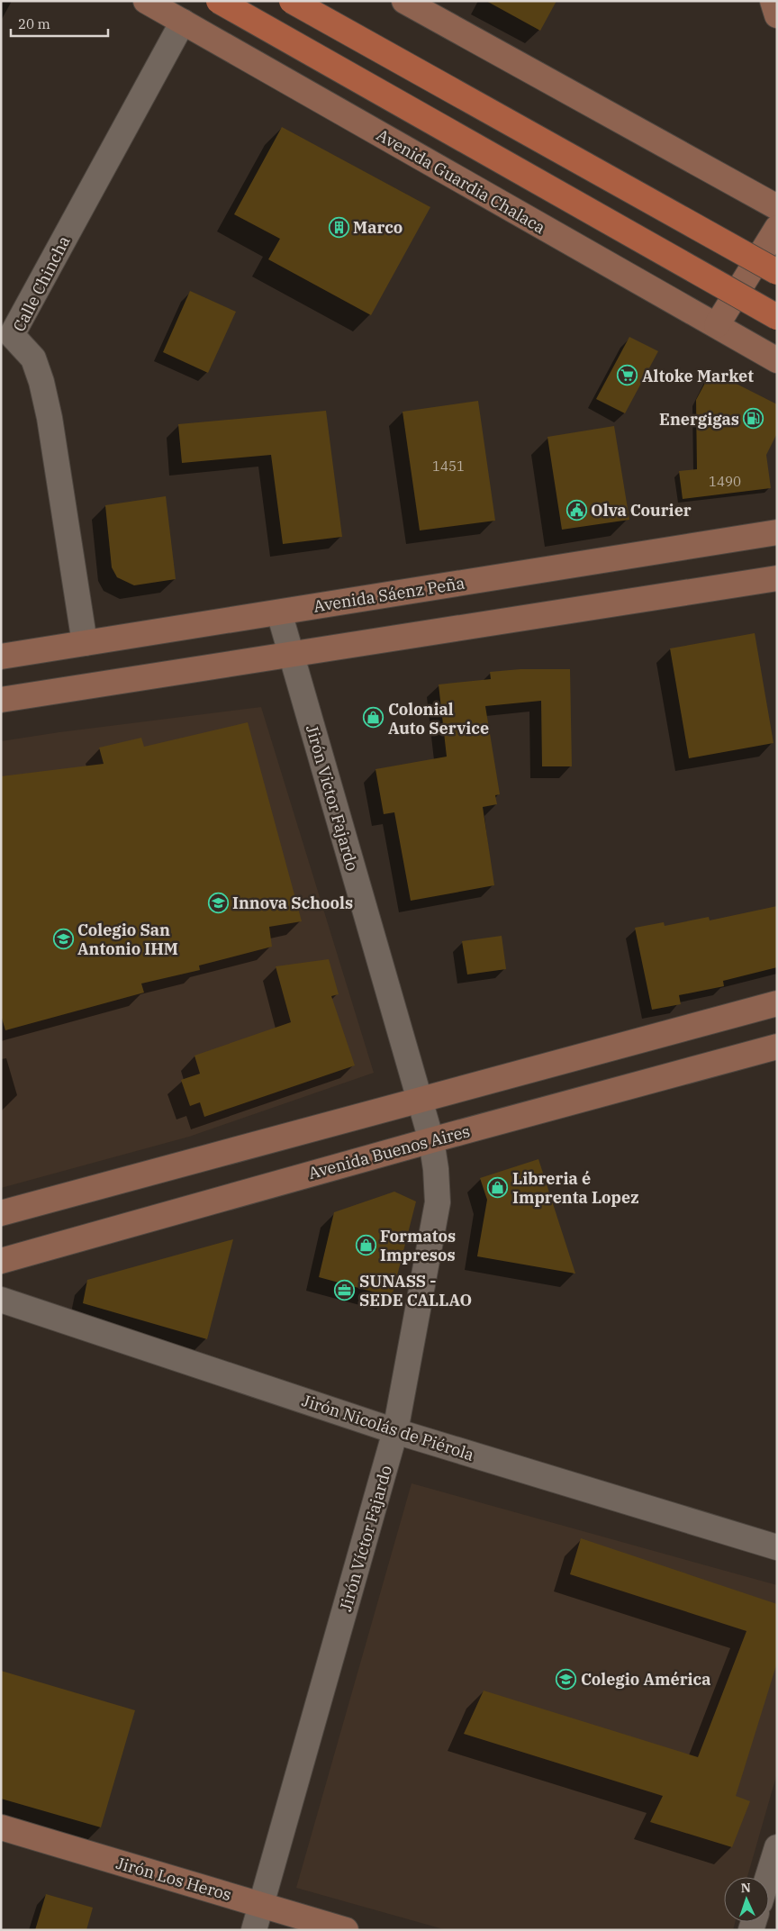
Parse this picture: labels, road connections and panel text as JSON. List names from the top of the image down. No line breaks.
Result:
{"streets":{"main road":["Avenida Guardia Chalaca","Avenida Sáenz Peña","Avenida Buenos Aires","Jirón Los Heros"],"street":["Calle Chincha","Jirón Victor Fajardo","Jirón Nicolás de Piérola","Jirón Víctor Fajardo"]},"crossings":[["Avenida Guardia Chalaca","Calle Chincha"],["Calle Chincha","Avenida Sáenz Peña"],["Avenida Sáenz Peña","Jirón Victor Fajardo"],["Jirón Victor Fajardo","Avenida Buenos Aires"],["Jirón Victor Fajardo","Jirón Víctor Fajardo"],["Avenida Buenos Aires","Jirón Víctor Fajardo"],["Jirón Nicolás de Piérola","Jirón Víctor Fajardo"],["Jirón Víctor Fajardo","Jirón Los Heros"]],"places":{"building":["Marco"],"supermarket":["Altoke Market"],"fuel station":["Energigas"],"public building":["Olva Courier"],"shop":["Colonial Auto Service","Libreria é Imprenta Lopez","Formatos Impresos"],"school or university":["Innova Schools","Colegio San Antonio IHM","Colegio América"],"office":["SUNASS - SEDE CALLAO"]},"house_numbers":["1451","1490"],"scale_bar":"20 m","north":"top"}
